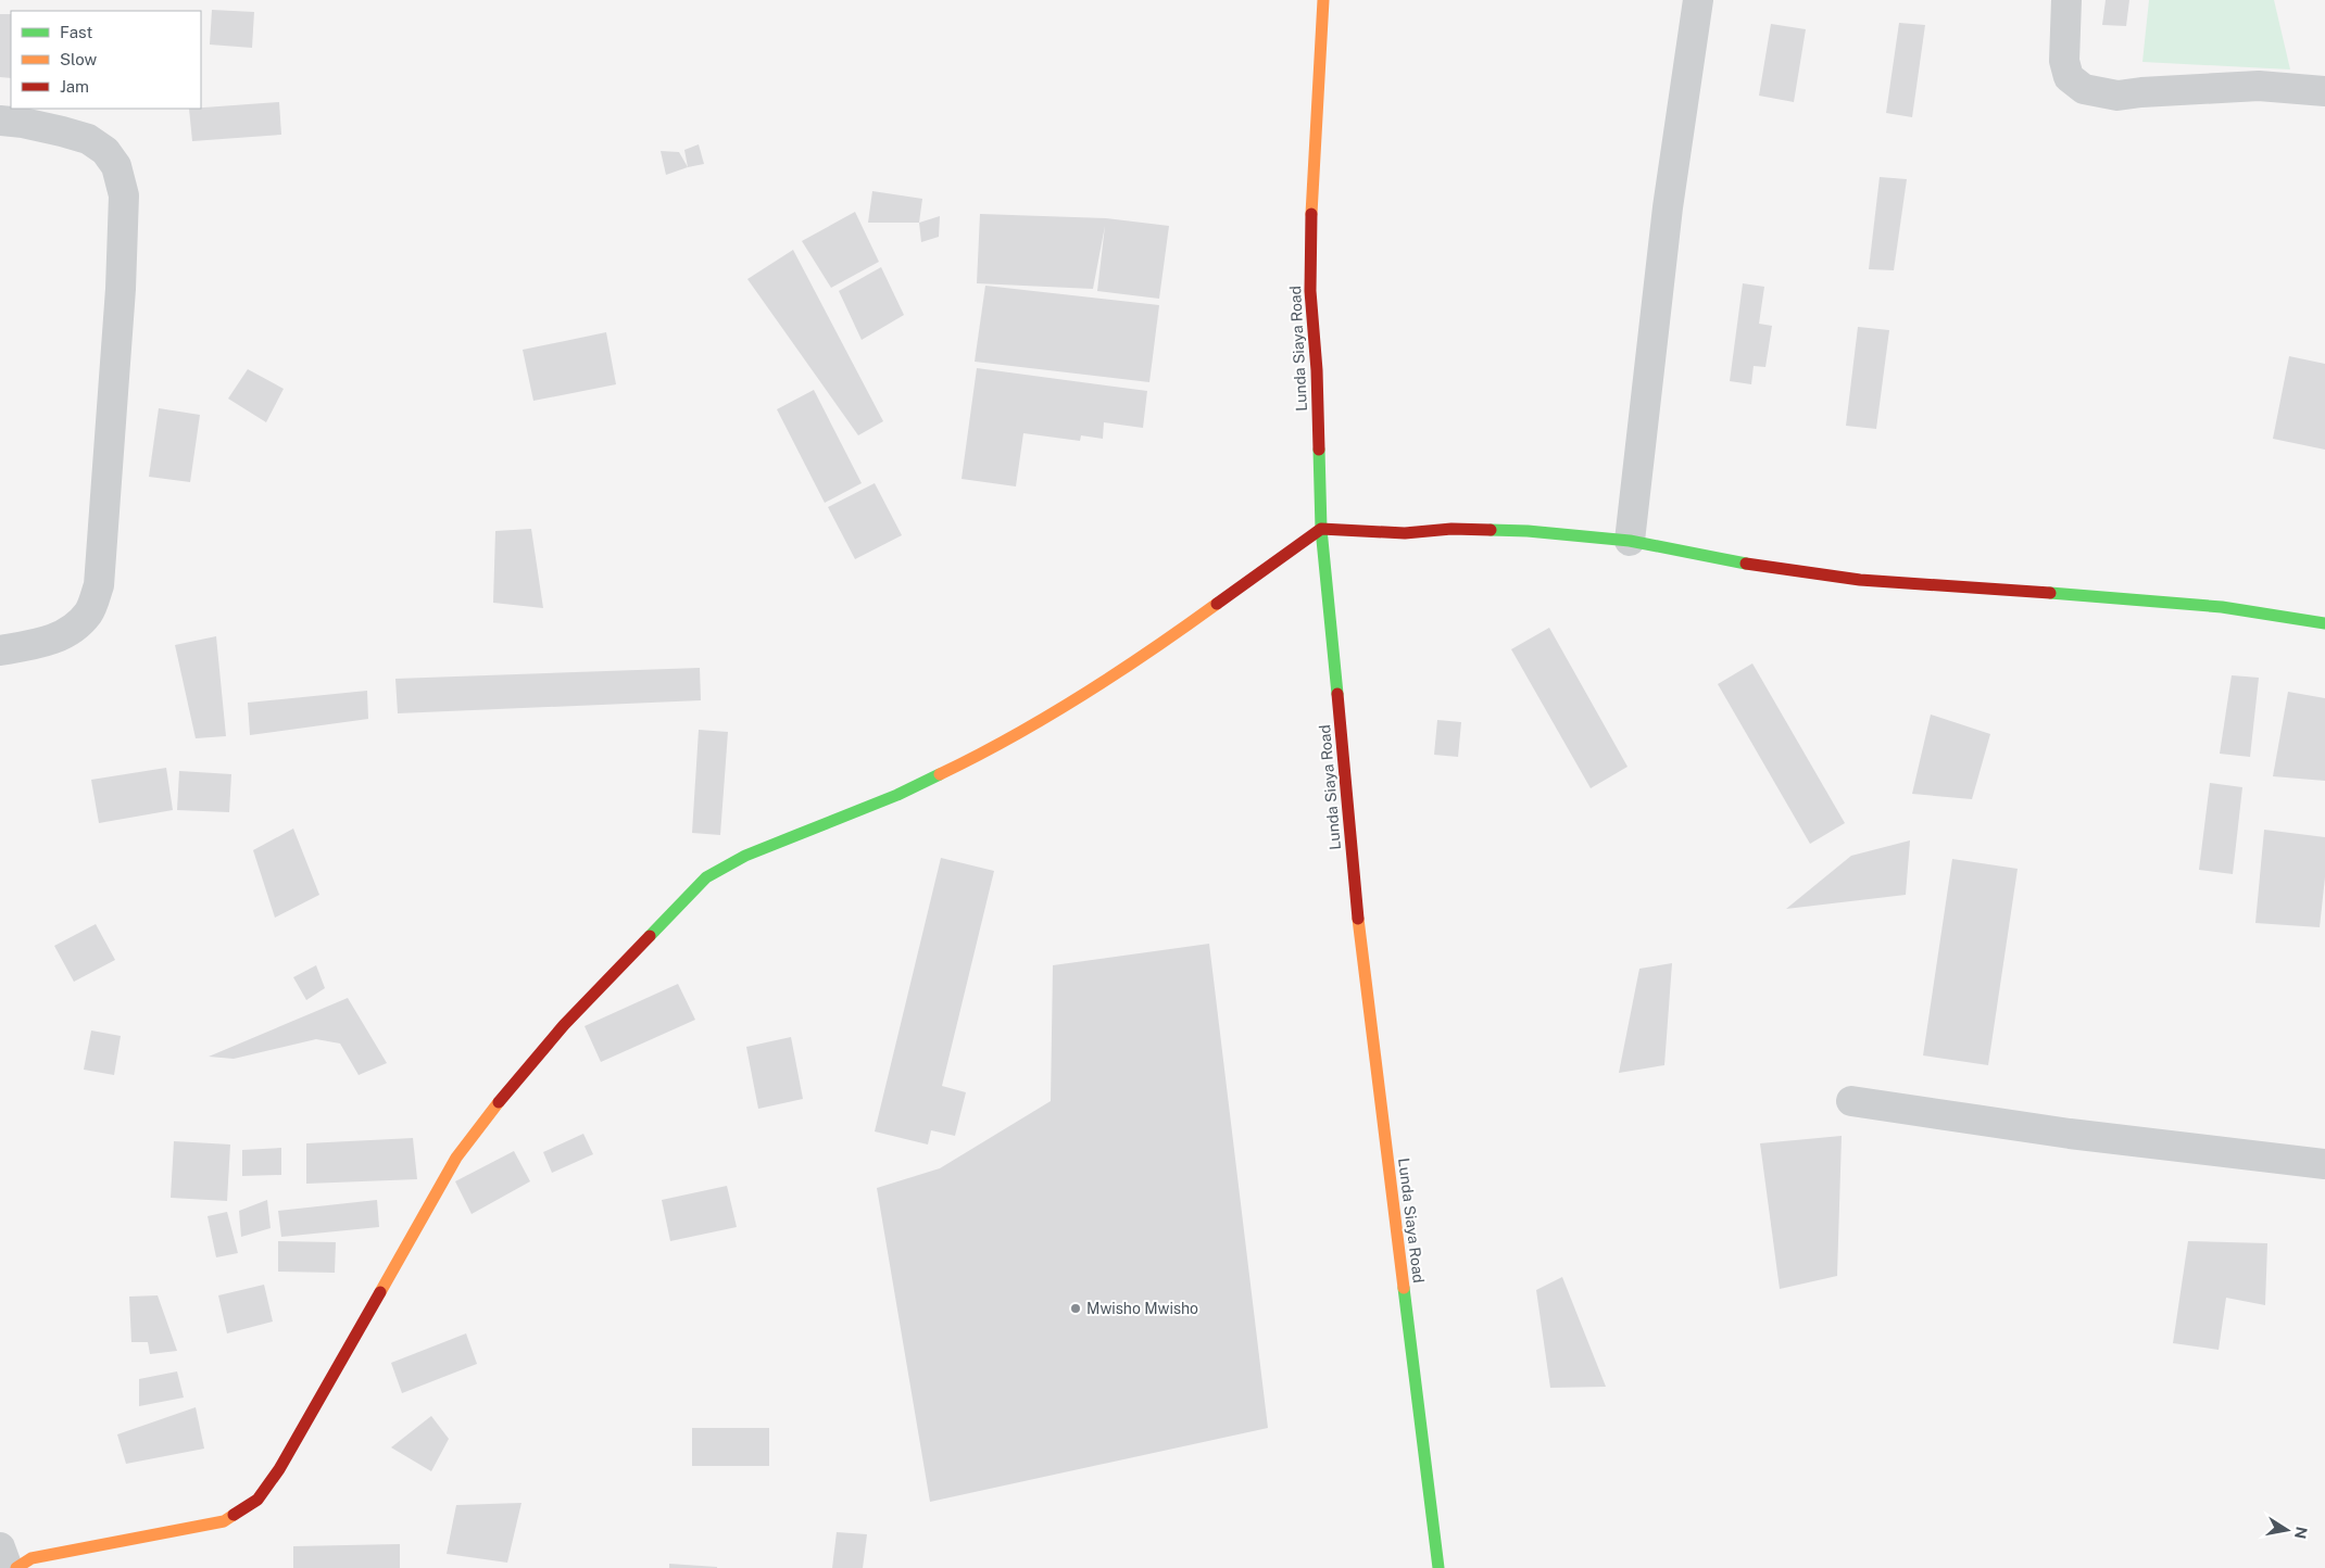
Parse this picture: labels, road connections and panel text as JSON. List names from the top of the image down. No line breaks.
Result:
{"streets":{"street":["Lunda Siaya Road"]},"places":["Mwisho Mwisho"],"legend":["Fast","Slow","Jam"],"north":"right"}
